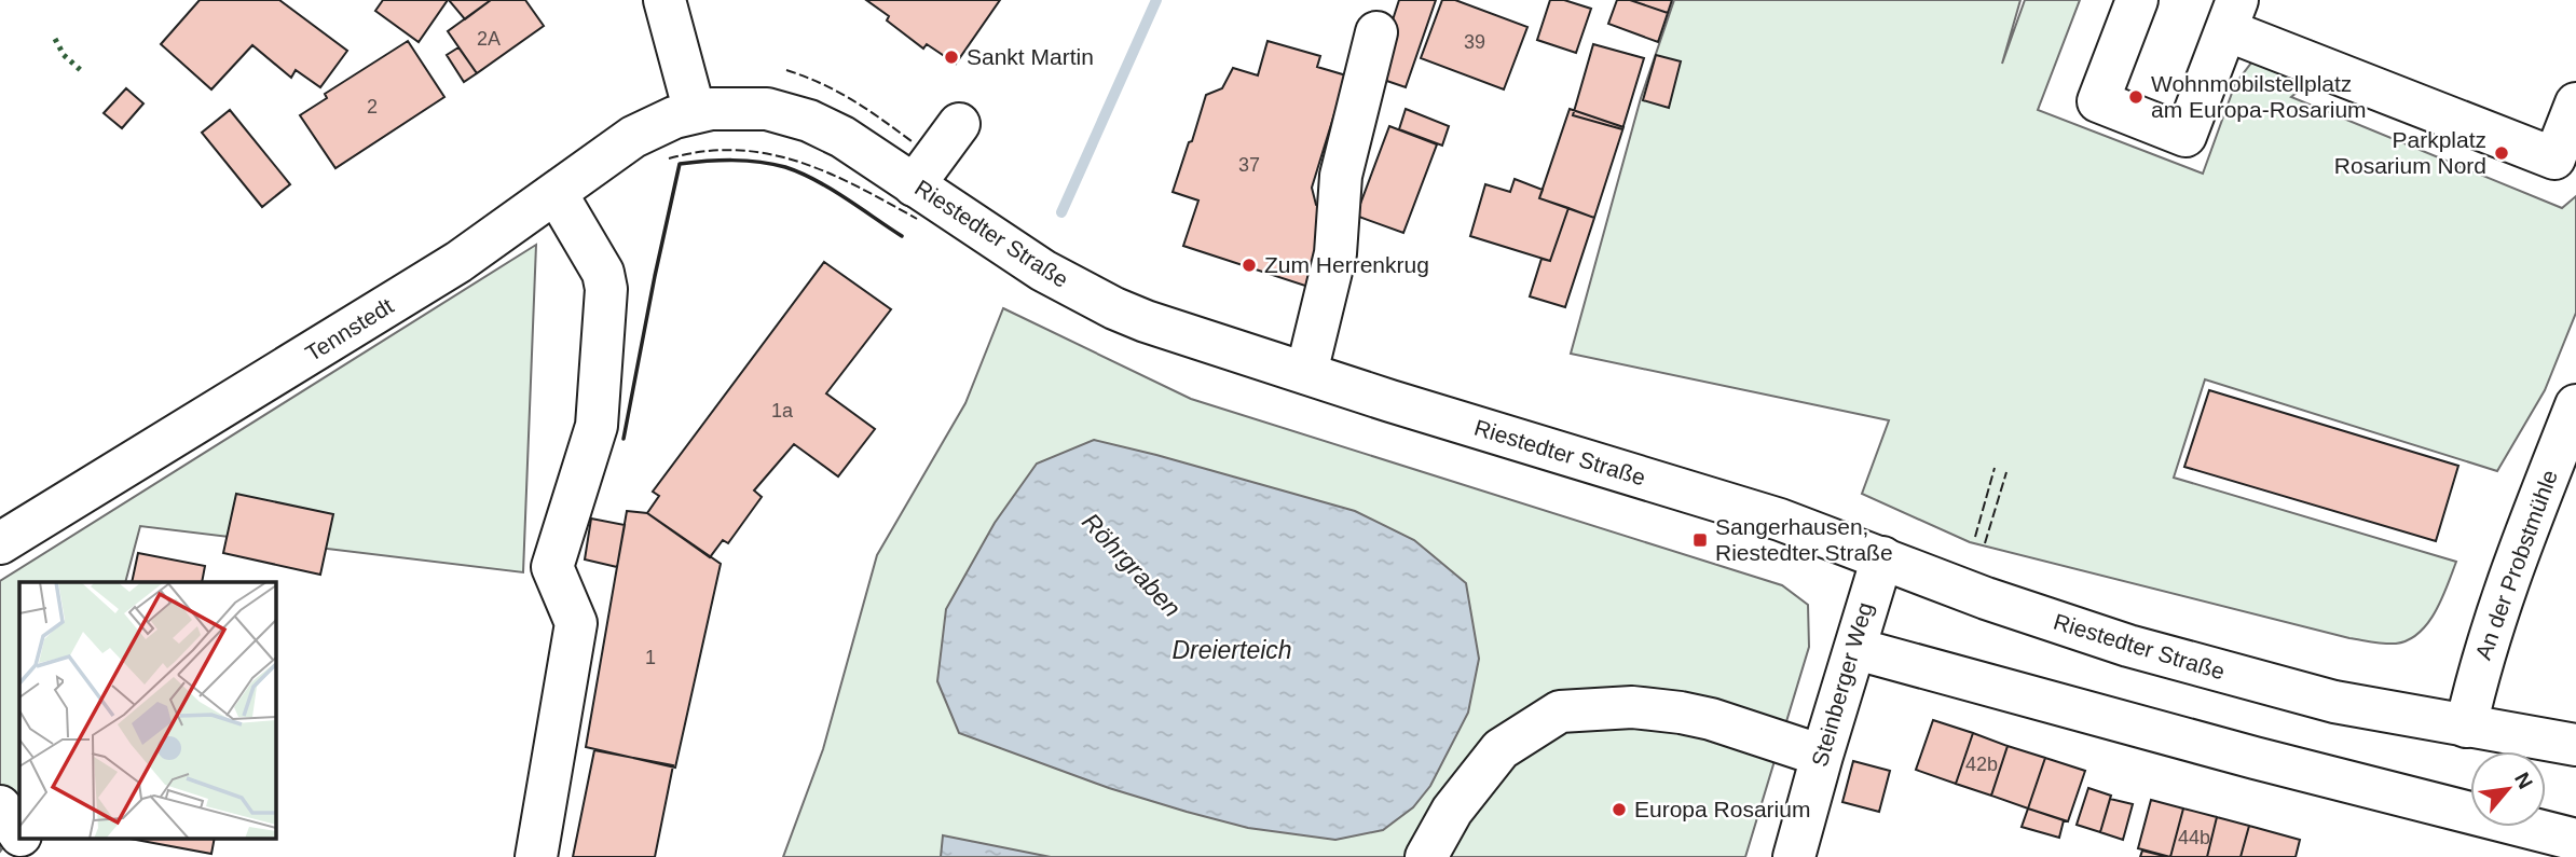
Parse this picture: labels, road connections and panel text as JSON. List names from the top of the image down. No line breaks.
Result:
{"streets":{"main road":["Riestedter Straße","Tennstedt","An der Probstmühle","Steinberger Weg"]},"crossings":[["Riestedter Straße","Tennstedt"],["Riestedter Straße","An der Probstmühle"],["Riestedter Straße","Steinberger Weg"]],"water":["Röhrgraben","Dreierteich"],"places":{"other":["Sankt Martin","Wohnmobilstellplatz am Europa-Rosarium","Parkplatz Rosarium Nord","Zum Herrenkrug","Europa Rosarium"],"transit":["Sangerhausen, Riestedter Straße"]},"house_numbers":["2A","39","2","37","1a","1","42b","44b"],"north":"top right"}
